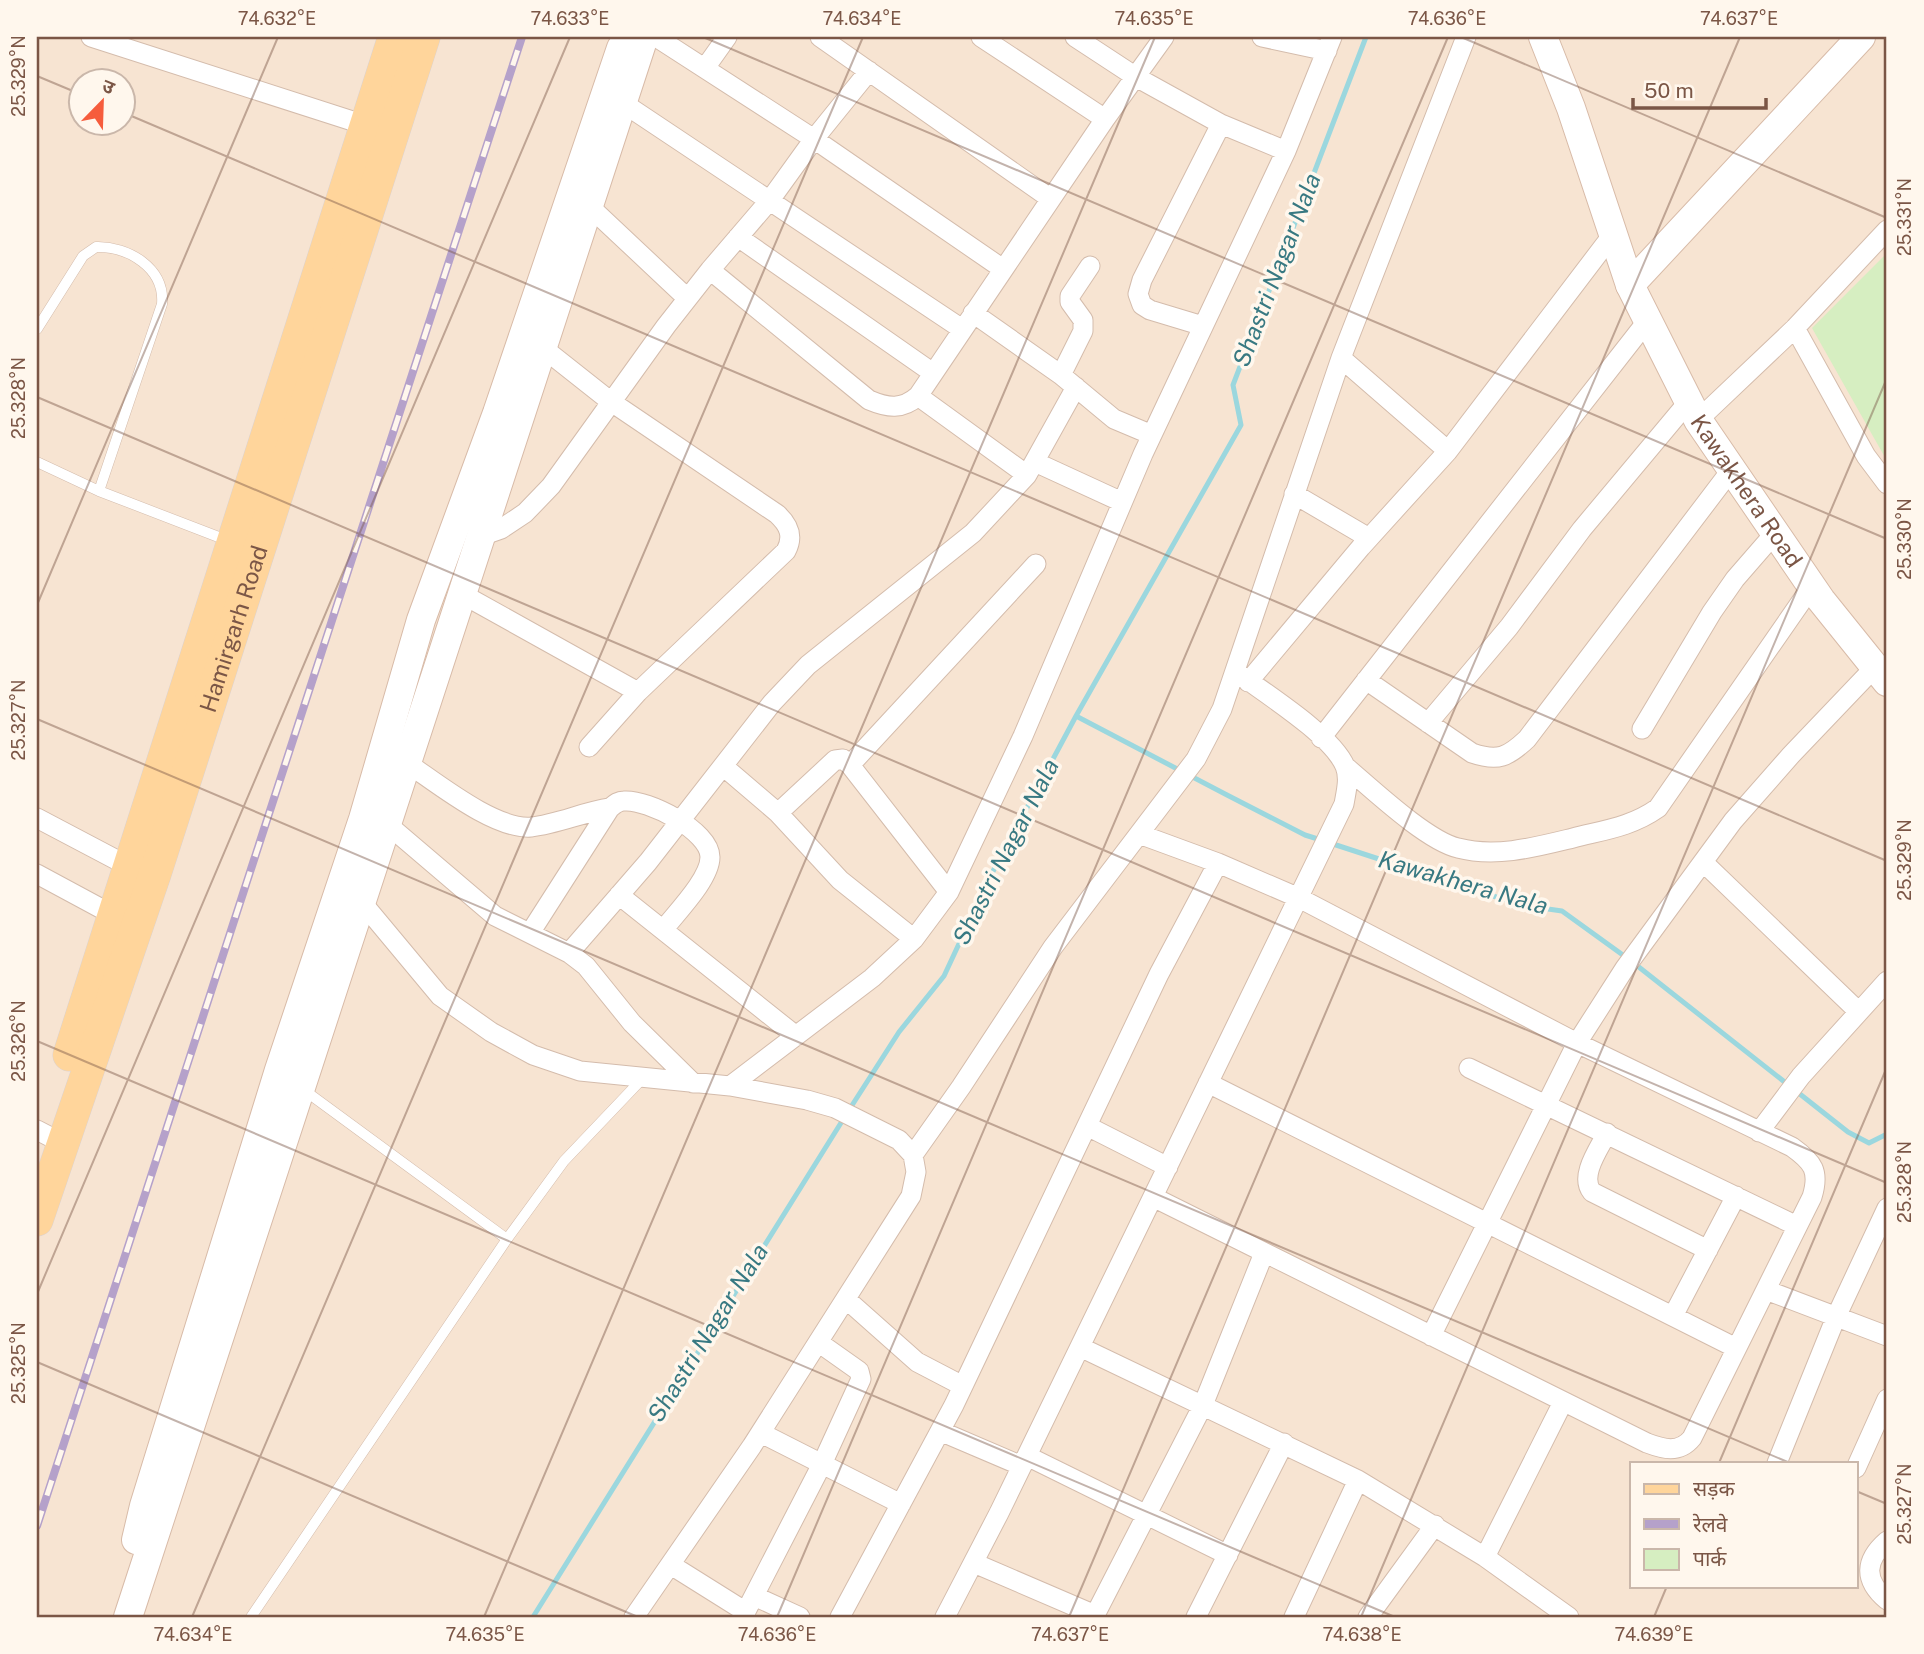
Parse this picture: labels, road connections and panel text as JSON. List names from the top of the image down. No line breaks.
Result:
{"streets":{"main road":["Hamirgarh Road"],"street":["Kawakhera Road"]},"water":["Shastri Nagar Nala","Kawakhera Nala"],"legend":["सड़क","रेलवे","पार्क"],"scale_bar":"50 m","north":"top right","coordinates":["74.632°E","74.633°E","74.634°E","74.635°E","74.636°E","74.637°E","25.329°N","25.331°N","25.328°N","25.330°N","25.327°N","25.326°N","25.325°N","74.638°E","74.639°E"]}
